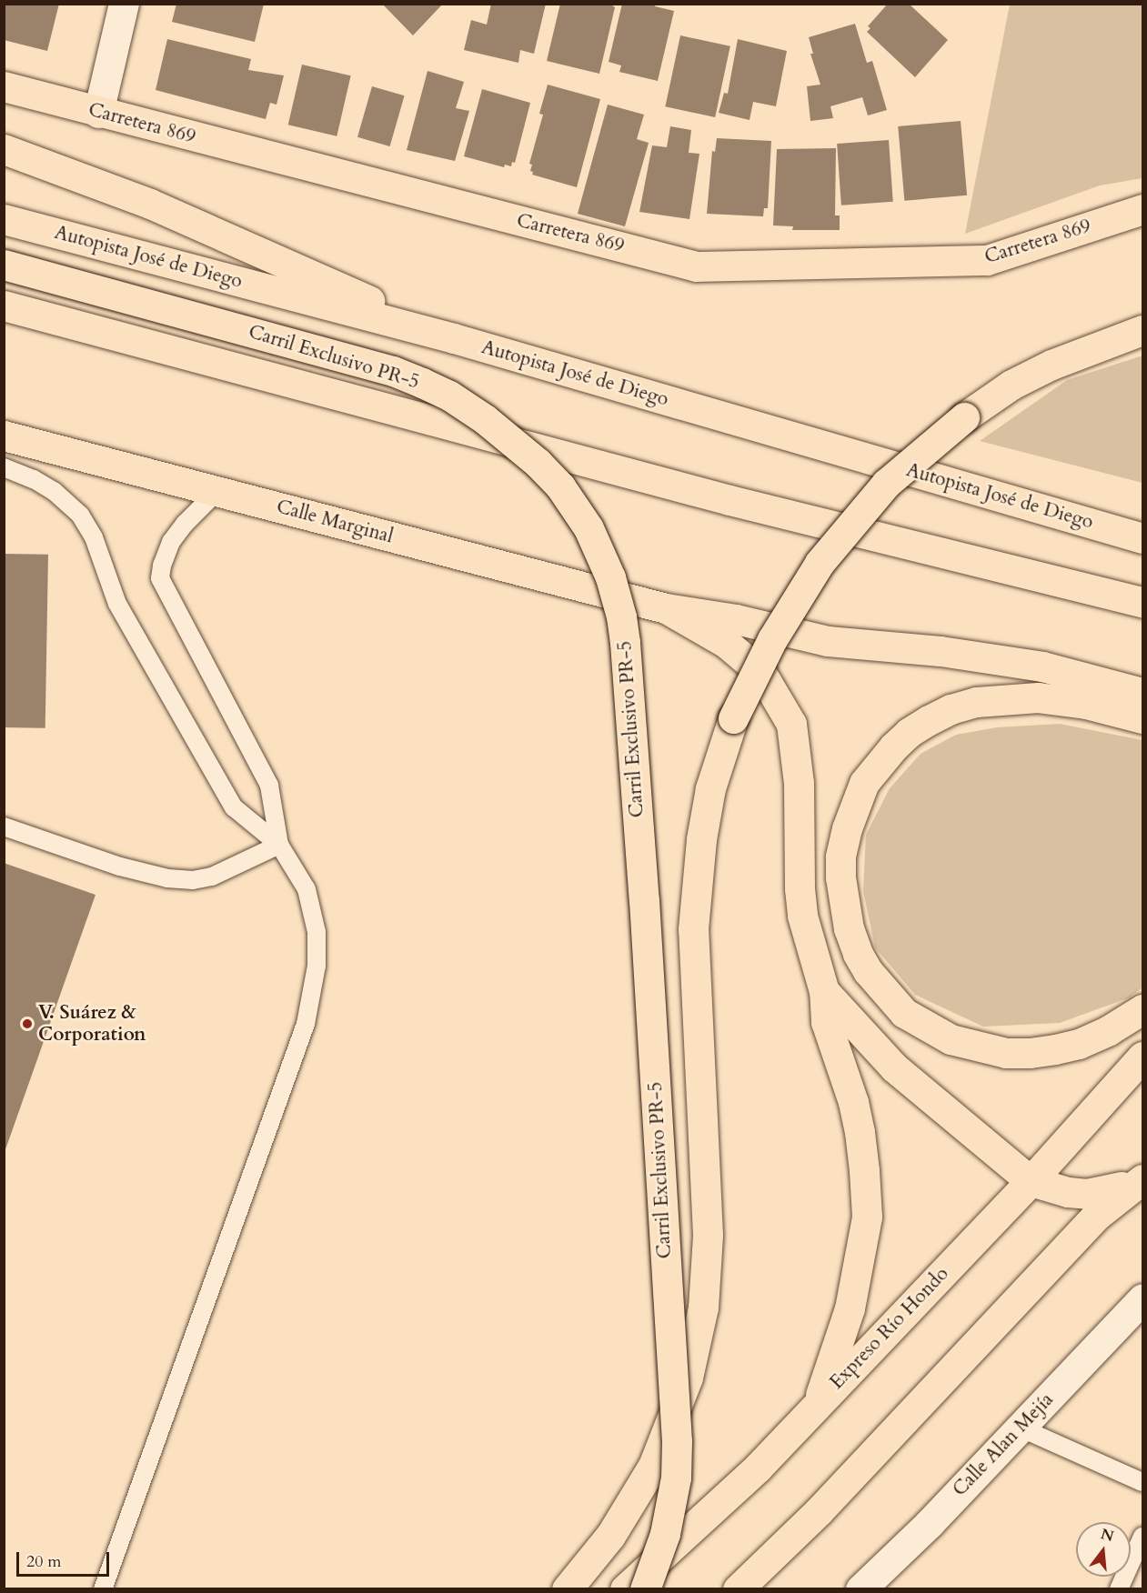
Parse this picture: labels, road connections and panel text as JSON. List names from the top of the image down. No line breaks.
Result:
{"streets":{"highway":["Carretera 869","Autopista José de Diego","Carril Exclusivo PR-5","Calle Marginal","Expreso Río Hondo"],"street":["Calle Alan Mejía"]},"places":["V. Suárez & Corporation"],"scale_bar":"20 m","north":"top"}
